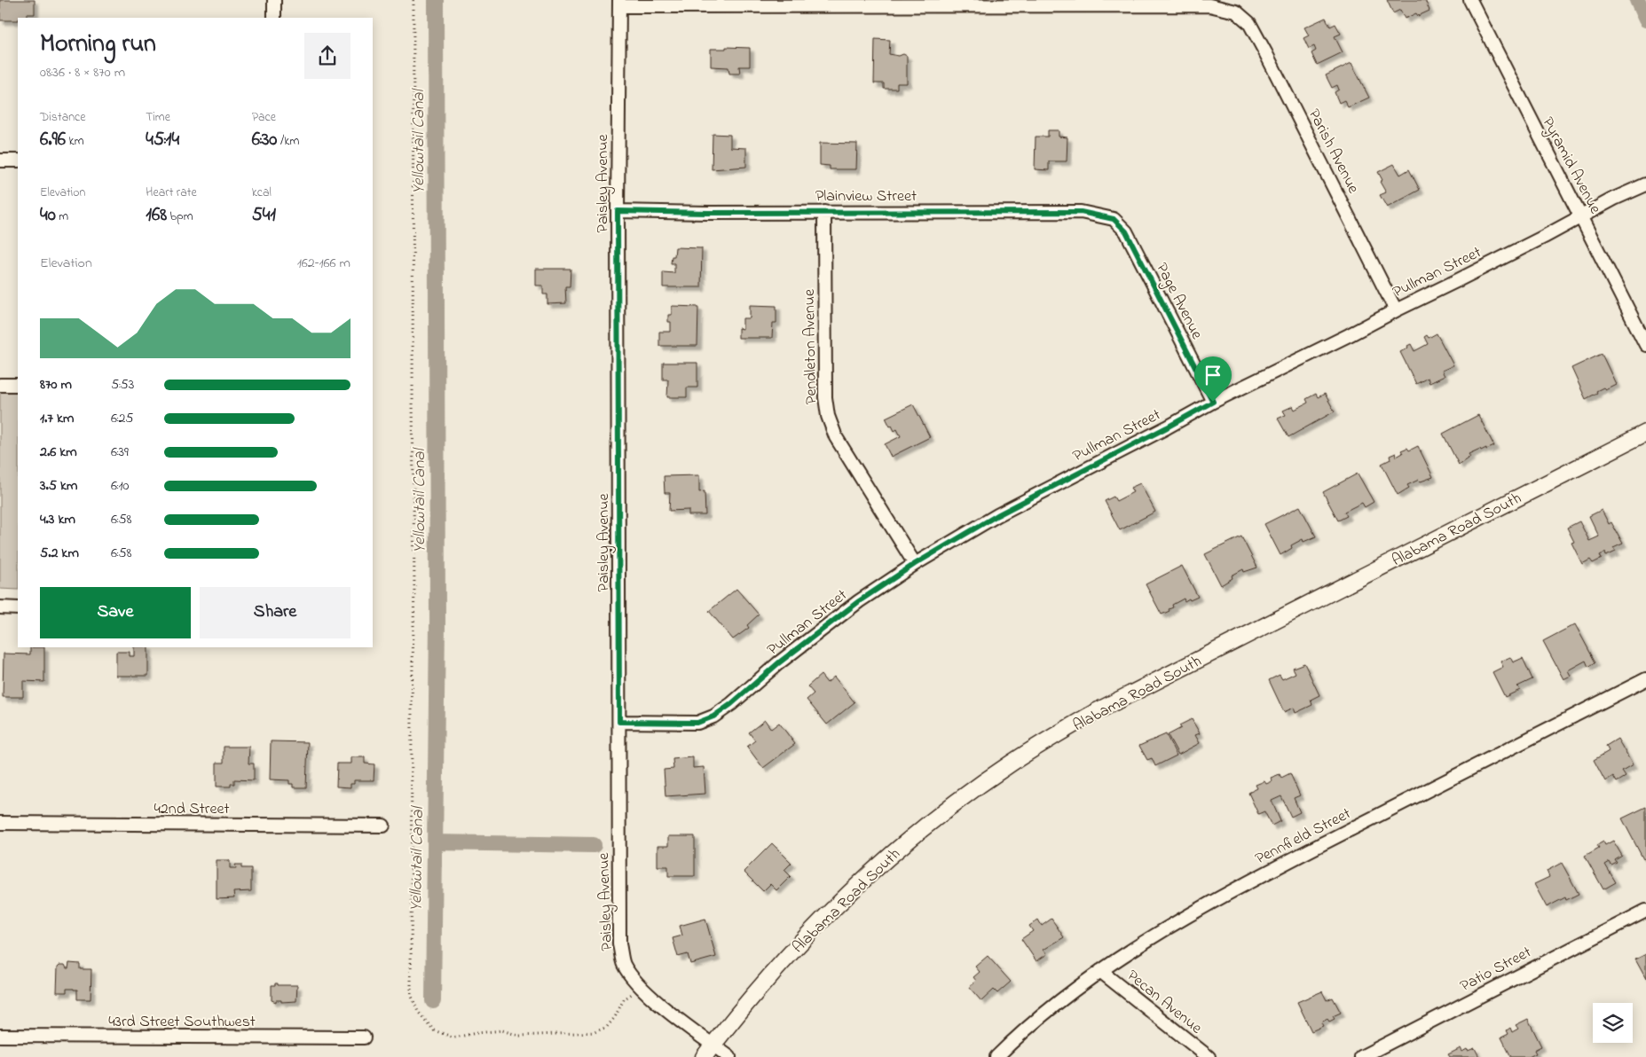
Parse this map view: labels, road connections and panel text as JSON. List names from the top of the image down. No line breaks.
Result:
{"streets":{"street":["Parish Avenue","Pyramid Avenue","Paisley Avenue","Plainview Street","Pullman Street","Page Avenue","Pendleton Avenue","Alabama Road South","42nd Street","Pennfield Street","Patio Street","Pecan Avenue","43rd Street Southwest"]},"crossings":[["Parish Avenue","Paisley Avenue"],["Parish Avenue","Pullman Street"],["Pyramid Avenue","Pullman Street"],["Paisley Avenue","Plainview Street"],["Paisley Avenue","Pullman Street"],["Paisley Avenue","Alabama Road South"],["Plainview Street","Page Avenue"],["Plainview Street","Pendleton Avenue"],["Pullman Street","Page Avenue"],["Pullman Street","Pendleton Avenue"],["Pennfield Street","Pecan Avenue"]],"water":["Yellowtail Canal"],"page":{"heading":["Morning run","08:36 · 8 × 870 m"],"stats":[["Distance","6.96 km"],["Time","45:14"],["Pace","6:30 /km"],["Elevation","40 m"],["Heart rate","168 bpm"],["kcal","541"]],"chart":["Elevation","162–166 m"],"list":[{"name":"870 m","note":"5:53"},{"name":"1.7 km","note":"6:25"},{"name":"2.6 km","note":"6:39"},{"name":"3.5 km","note":"6:10"},{"name":"4.3 km","note":"6:58"},{"name":"5.2 km","note":"6:58"}],"buttons":["Save","Share"]}}
